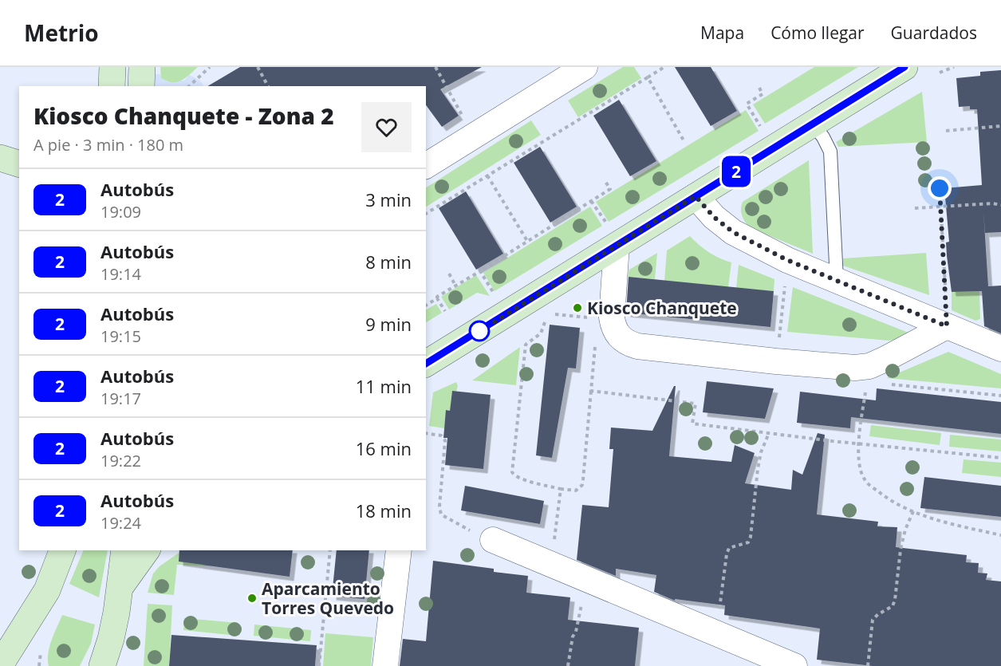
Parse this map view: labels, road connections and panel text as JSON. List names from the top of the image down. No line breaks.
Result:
{"places":["Kiosco Chanquete","Aparcamiento Torres Quevedo"],"lines":["bus line 2"],"page":{"header":"Metrio","nav":["Mapa","Cómo llegar","Guardados"],"on_map":"2","heading":["Kiosco Chanquete - Zona 2","A pie · 3 min · 180 m"],"list":[{"mark":"2","name":"Autobús","note":"19:09","value":"3 min"},{"mark":"2","name":"Autobús","note":"19:14","value":"8 min"},{"mark":"2","name":"Autobús","note":"19:15","value":"9 min"},{"mark":"2","name":"Autobús","note":"19:17","value":"11 min"},{"mark":"2","name":"Autobús","note":"19:22","value":"16 min"},{"mark":"2","name":"Autobús","note":"19:24","value":"18 min"}]}}
